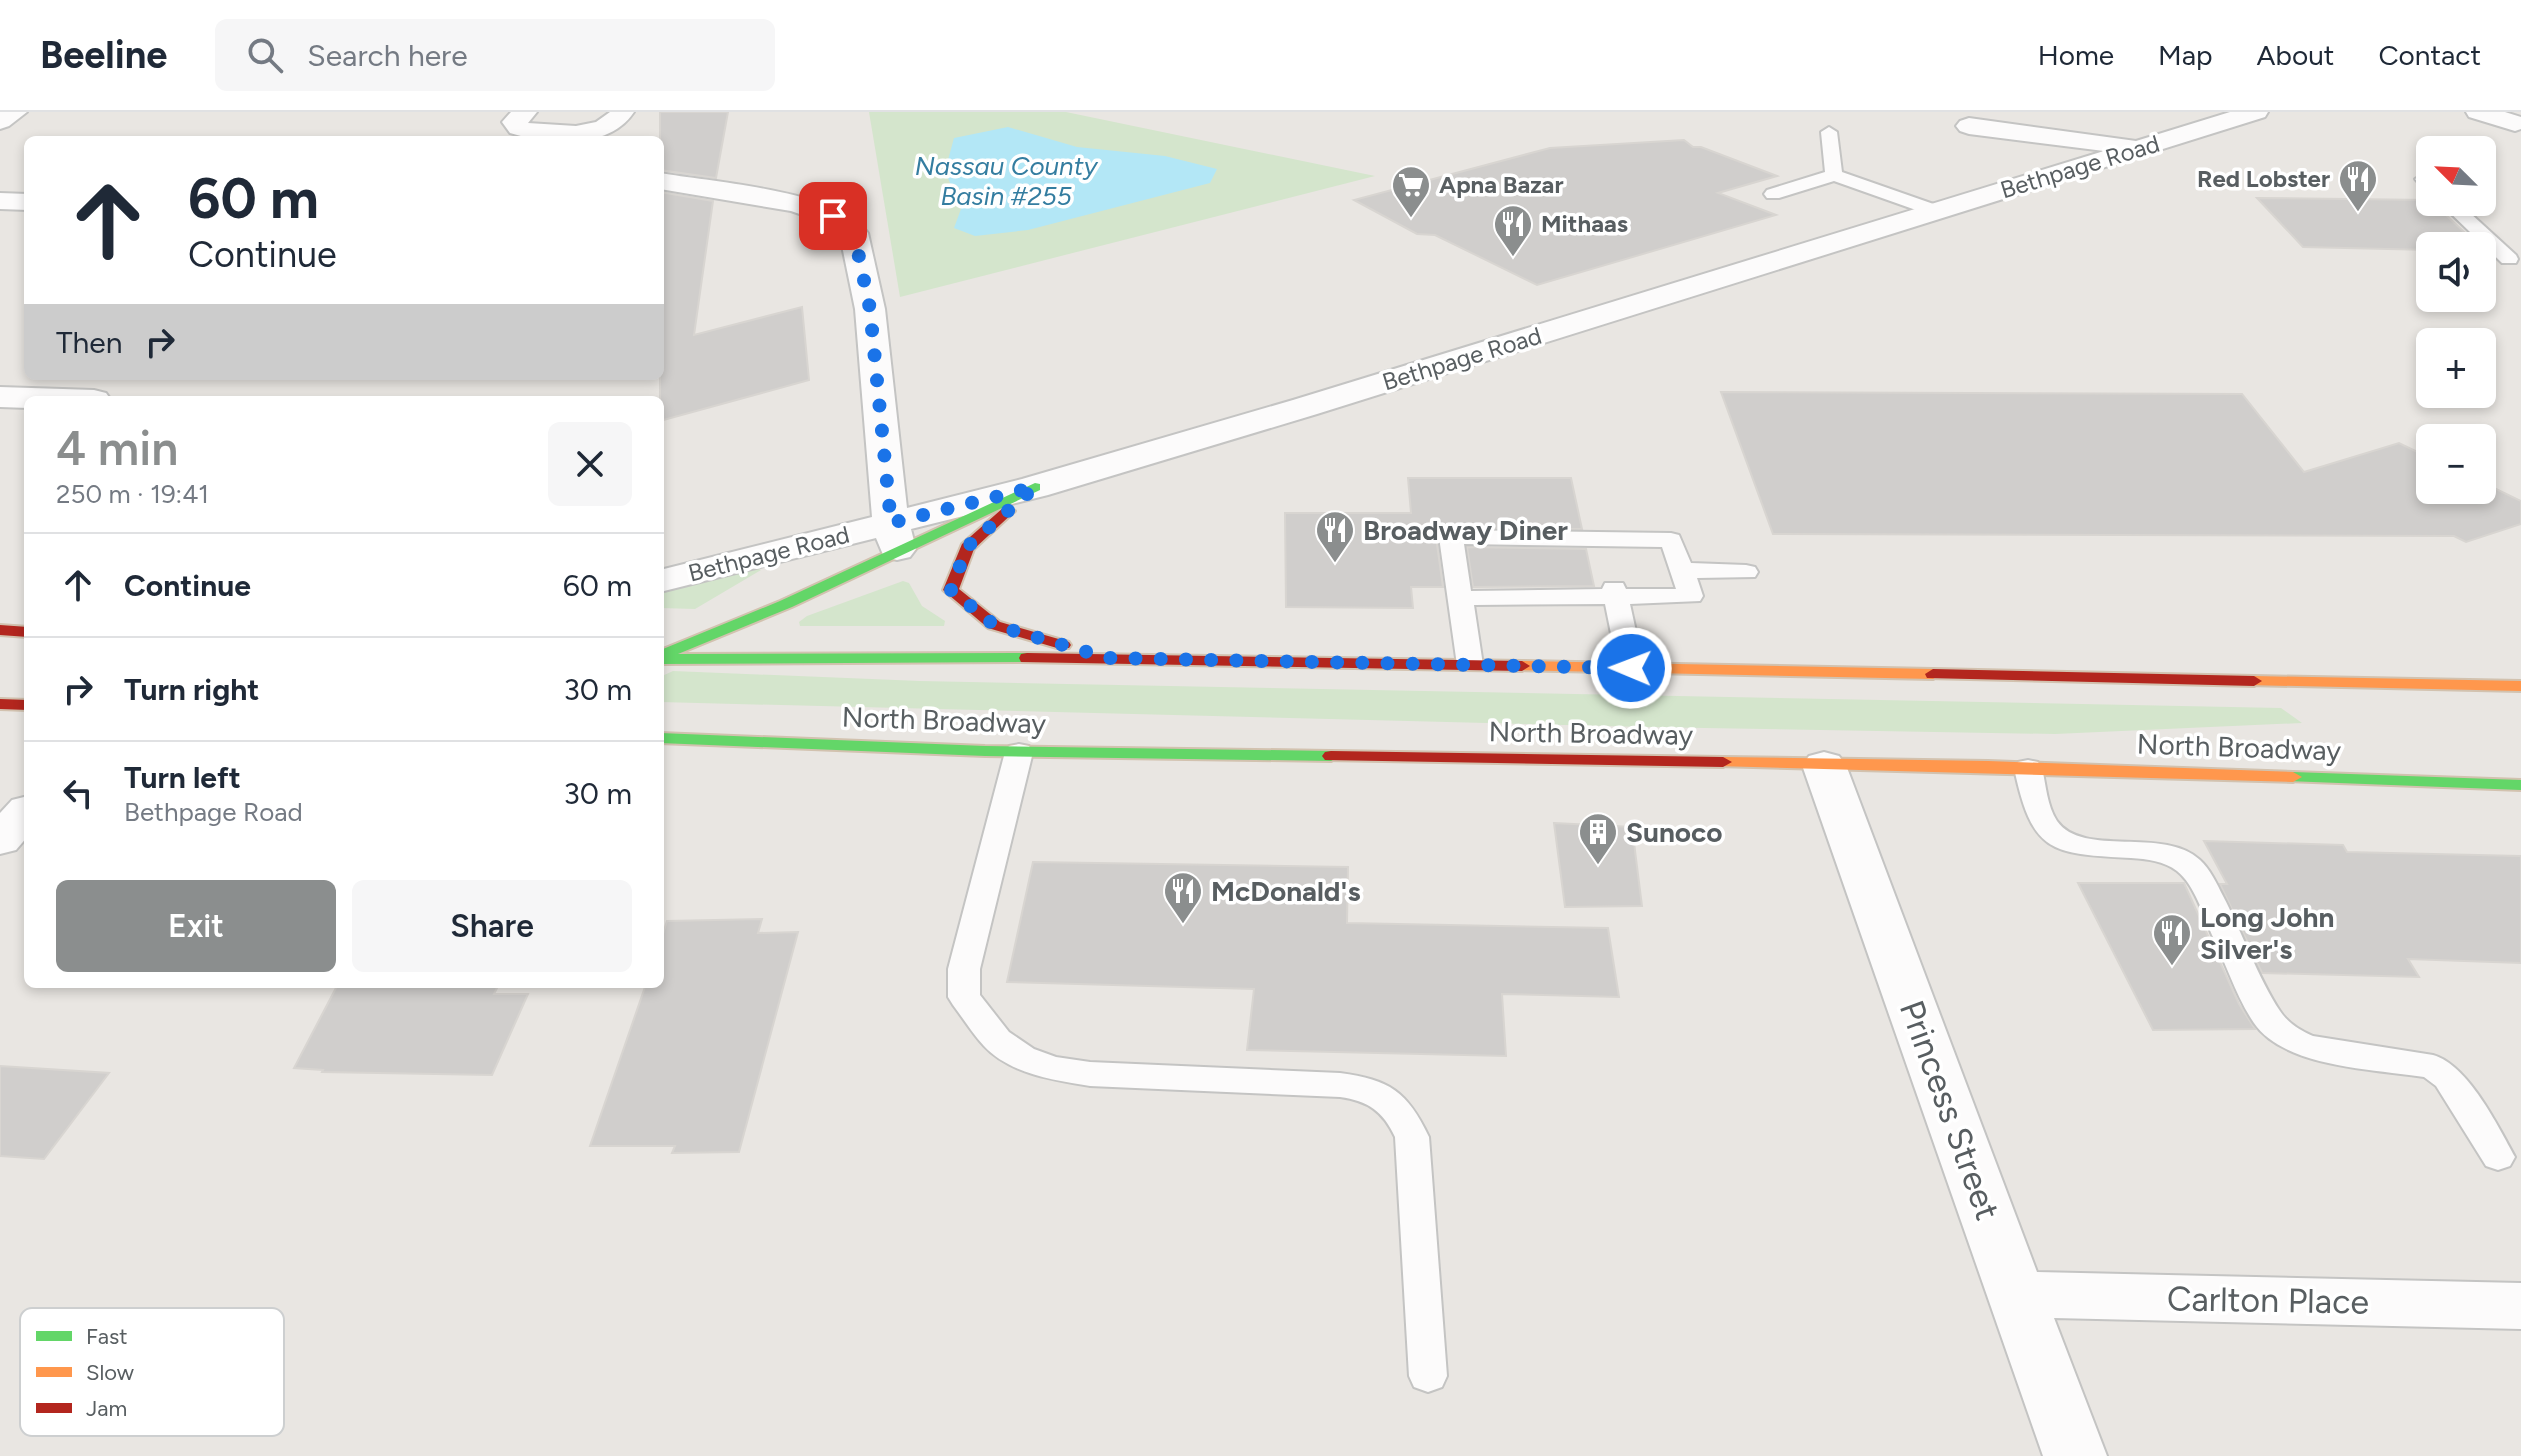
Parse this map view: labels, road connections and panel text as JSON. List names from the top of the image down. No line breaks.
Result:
{"streets":{"main road":["North Broadway"],"street":["Bethpage Road","Princess Street","Carlton Place"]},"crossings":[["North Broadway","Princess Street"],["Princess Street","Carlton Place"]],"water":["Nassau County Basin #255"],"places":{"restaurant":["Red Lobster","Mithaas","Broadway Diner","McDonald's","Long John Silver's"],"supermarket":["Apna Bazar"],"building":["Sunoco"]},"legend":["Fast","Slow","Jam"],"north":"top left","page":{"header":"Beeline","search":"Search here","nav":["Home","Map","About","Contact"],"map_buttons":["+","−"],"turn":["60 m","Continue"],"then":"Then","heading":["4 min","250 m · 19:41"],"list":[{"name":"Continue","value":"60 m"},{"name":"Turn right","value":"30 m"},{"name":"Turn left","note":"Bethpage Road","value":"30 m"}],"buttons":["Exit","Share"]}}
